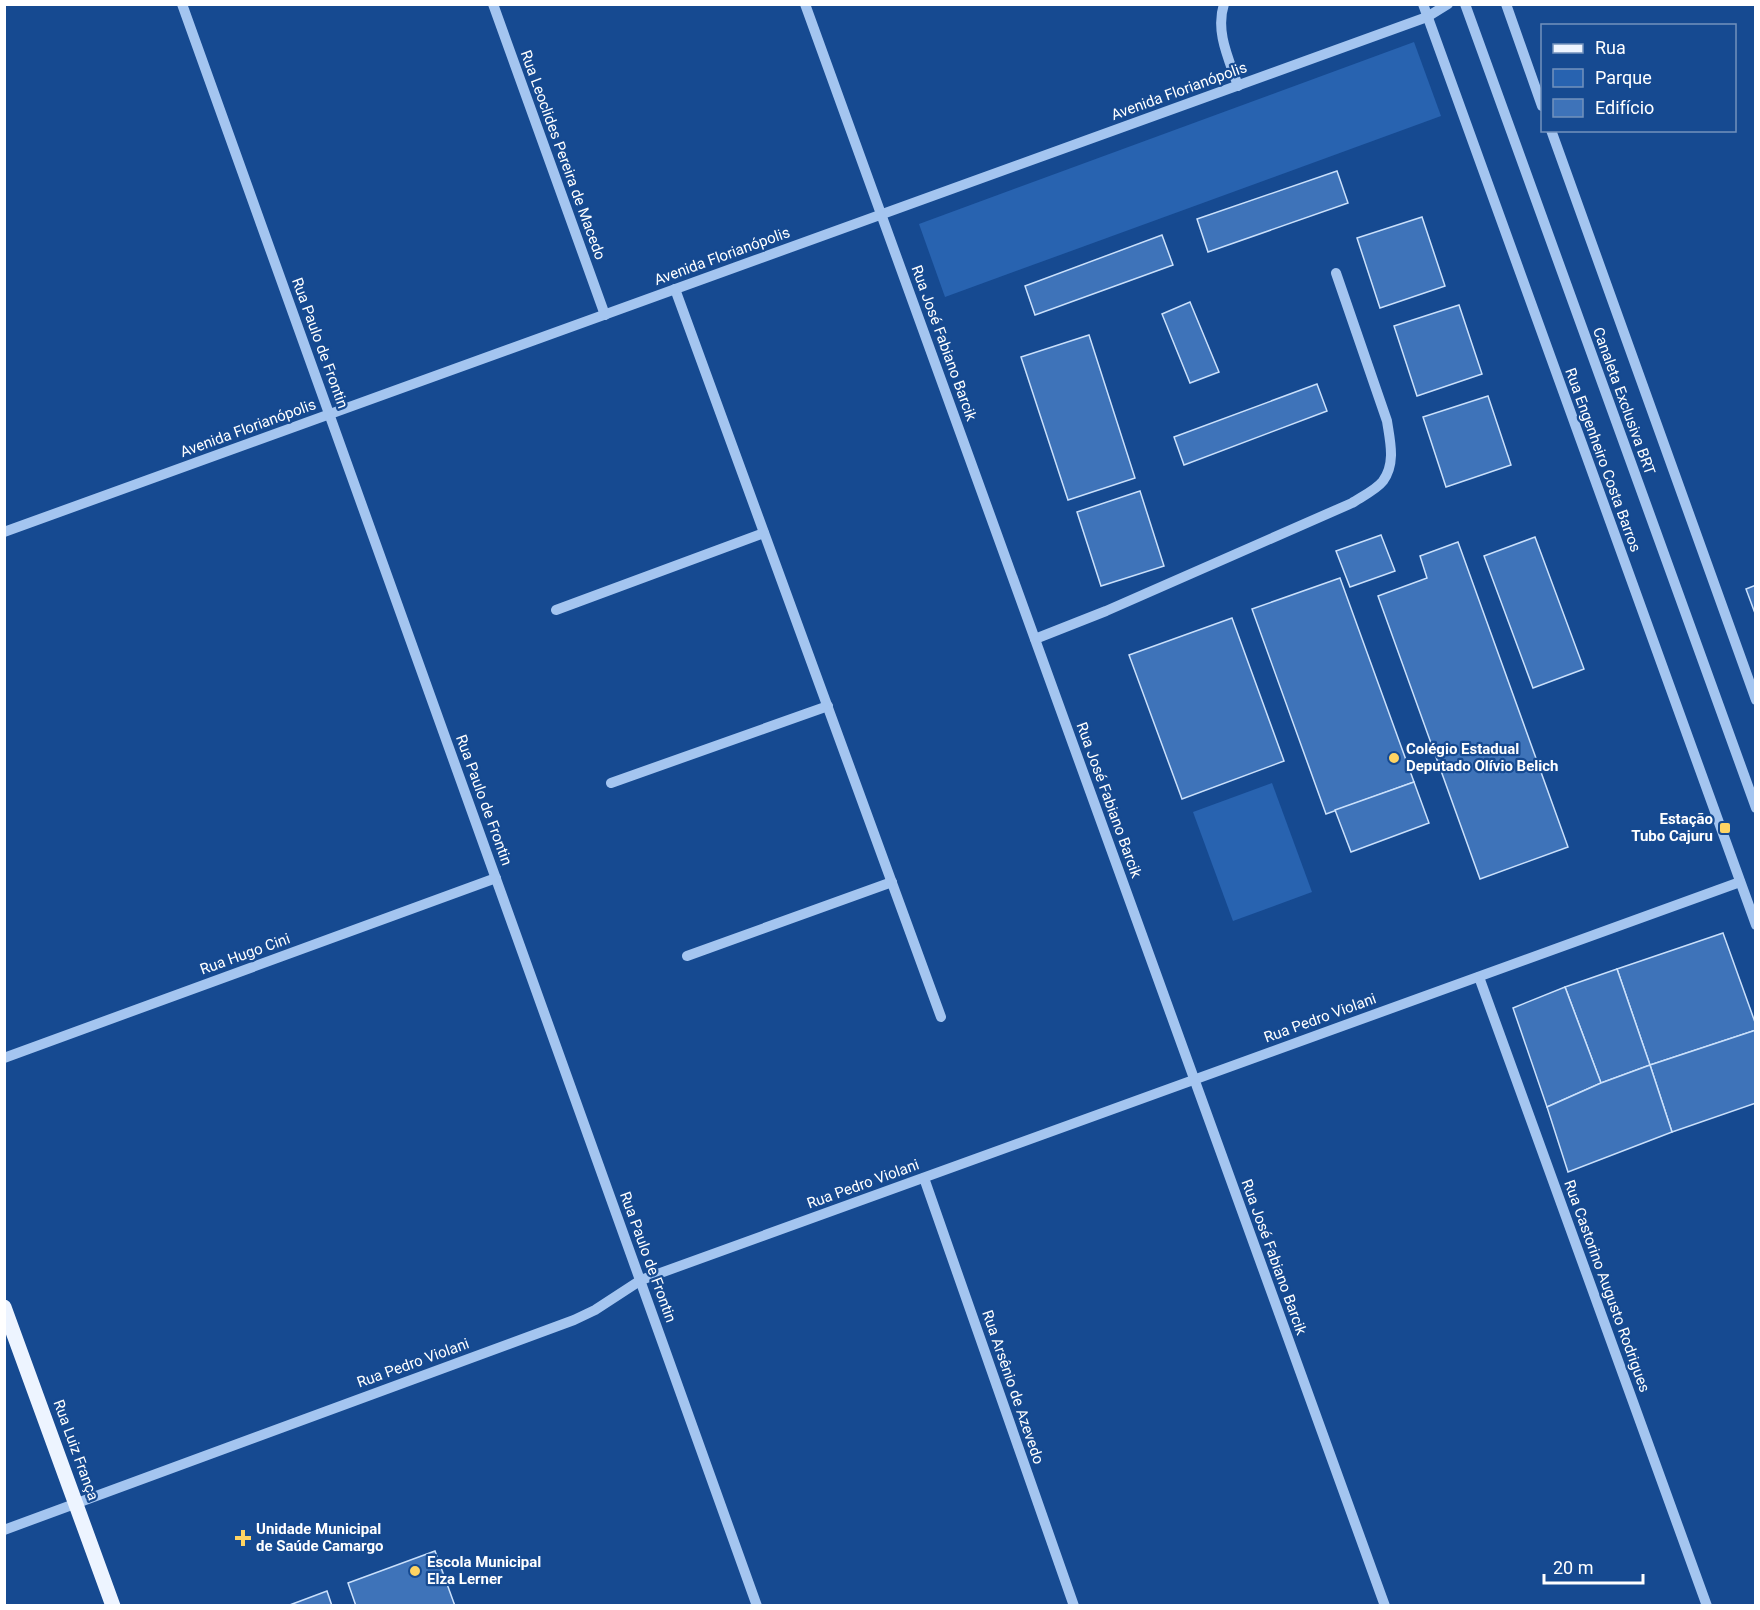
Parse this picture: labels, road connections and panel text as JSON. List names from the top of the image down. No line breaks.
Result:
{"streets":{"main road":["Rua Luiz França"],"street":["Avenida Florianópolis","Rua Leoclides Pereira de Macedo","Rua Paulo de Frontin","Rua José Fabiano Barcik","Canaleta Exclusiva BRT","Rua Engenheiro Costa Barros","Rua Hugo Cini","Rua Pedro Violani","Rua Castorino Augusto Rodrigues","Rua Arsênio de Azevedo"]},"crossings":[["Avenida Florianópolis","Rua Leoclides Pereira de Macedo"],["Avenida Florianópolis","Rua Paulo de Frontin"],["Avenida Florianópolis","Rua José Fabiano Barcik"],["Avenida Florianópolis","Rua Engenheiro Costa Barros"],["Rua Paulo de Frontin","Rua Hugo Cini"],["Rua Paulo de Frontin","Rua Pedro Violani"],["Rua José Fabiano Barcik","Rua Pedro Violani"],["Rua Engenheiro Costa Barros","Rua Pedro Violani"],["Rua Pedro Violani","Rua Castorino Augusto Rodrigues"],["Rua Pedro Violani","Rua Arsênio de Azevedo"],["Rua Pedro Violani","Rua Luiz França"]],"places":{"other":["Colégio Estadual Deputado Olívio Belich","Escola Municipal Elza Lerner"],"transit":["Estação Tubo Cajuru"],"health":["Unidade Municipal de Saúde Camargo"]},"legend":["Rua","Parque","Edifício"],"scale_bar":"20 m"}
